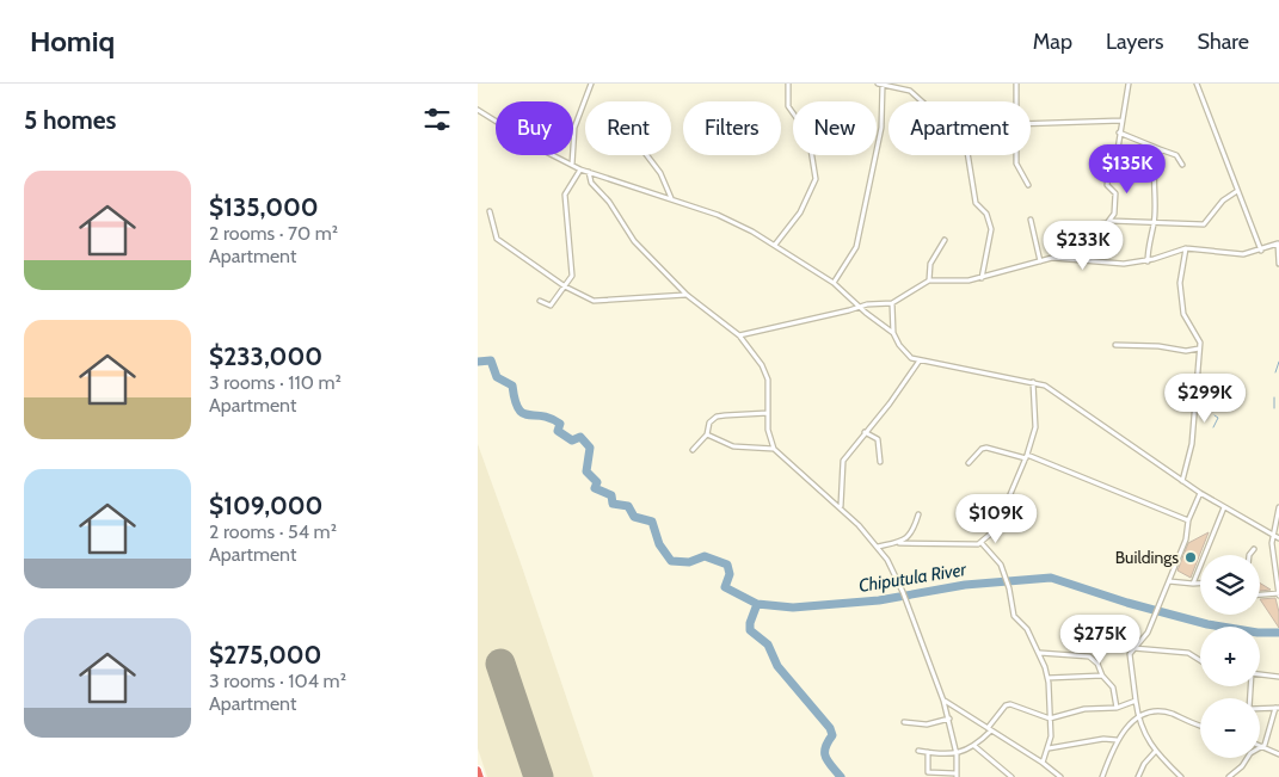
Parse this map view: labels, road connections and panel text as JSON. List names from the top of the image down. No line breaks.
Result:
{"water":["Chiputula River"],"places":["Buildings"],"page":{"header":"Homiq","nav":["Map","Layers","Share"],"heading":"5 homes","chip":["Buy","Rent","Filters","New","Apartment"],"price":["$135K","$233K","$299K","$109K","$275K"],"list":[{"name":"$135,000","note":"2 rooms · 70 m² · Apartment"},{"name":"$233,000","note":"3 rooms · 110 m² · Apartment"},{"name":"$109,000","note":"2 rooms · 54 m² · Apartment"},{"name":"$275,000","note":"3 rooms · 104 m² · Apartment"}],"map_buttons":["+","−"]}}
